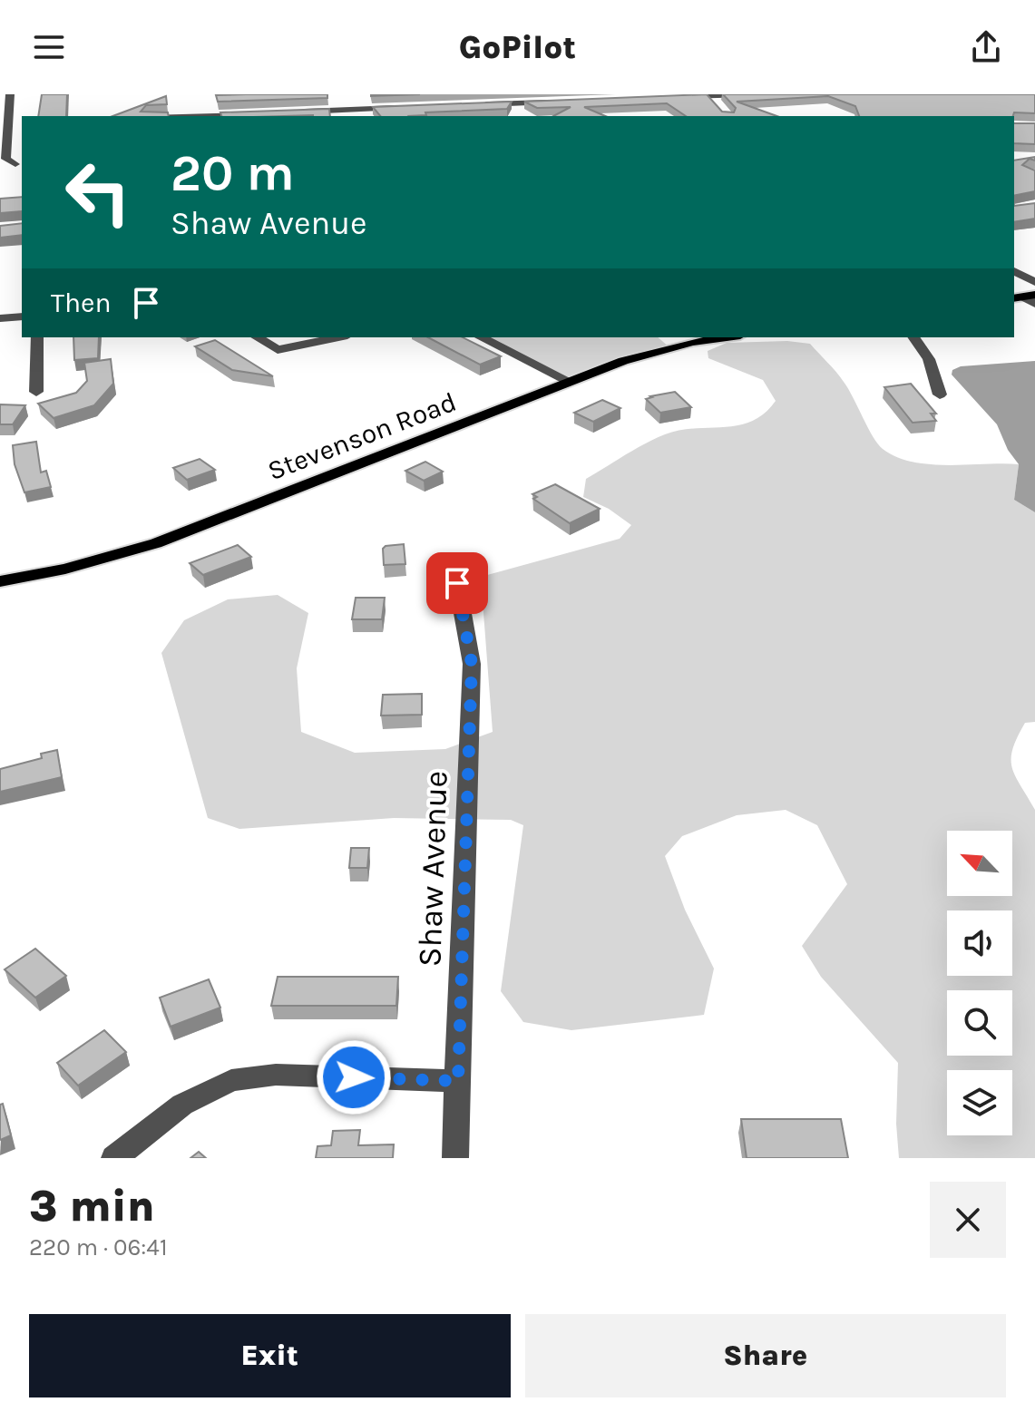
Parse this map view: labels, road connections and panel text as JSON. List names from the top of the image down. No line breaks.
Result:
{"streets":{"main road":["Stevenson Road"],"street":["Shaw Avenue"]},"north":"top left","page":{"header":"GoPilot","turn":["20 m","Shaw Avenue"],"then":"Then","heading":["3 min","220 m · 06:41"],"buttons":["Exit","Share"]}}
